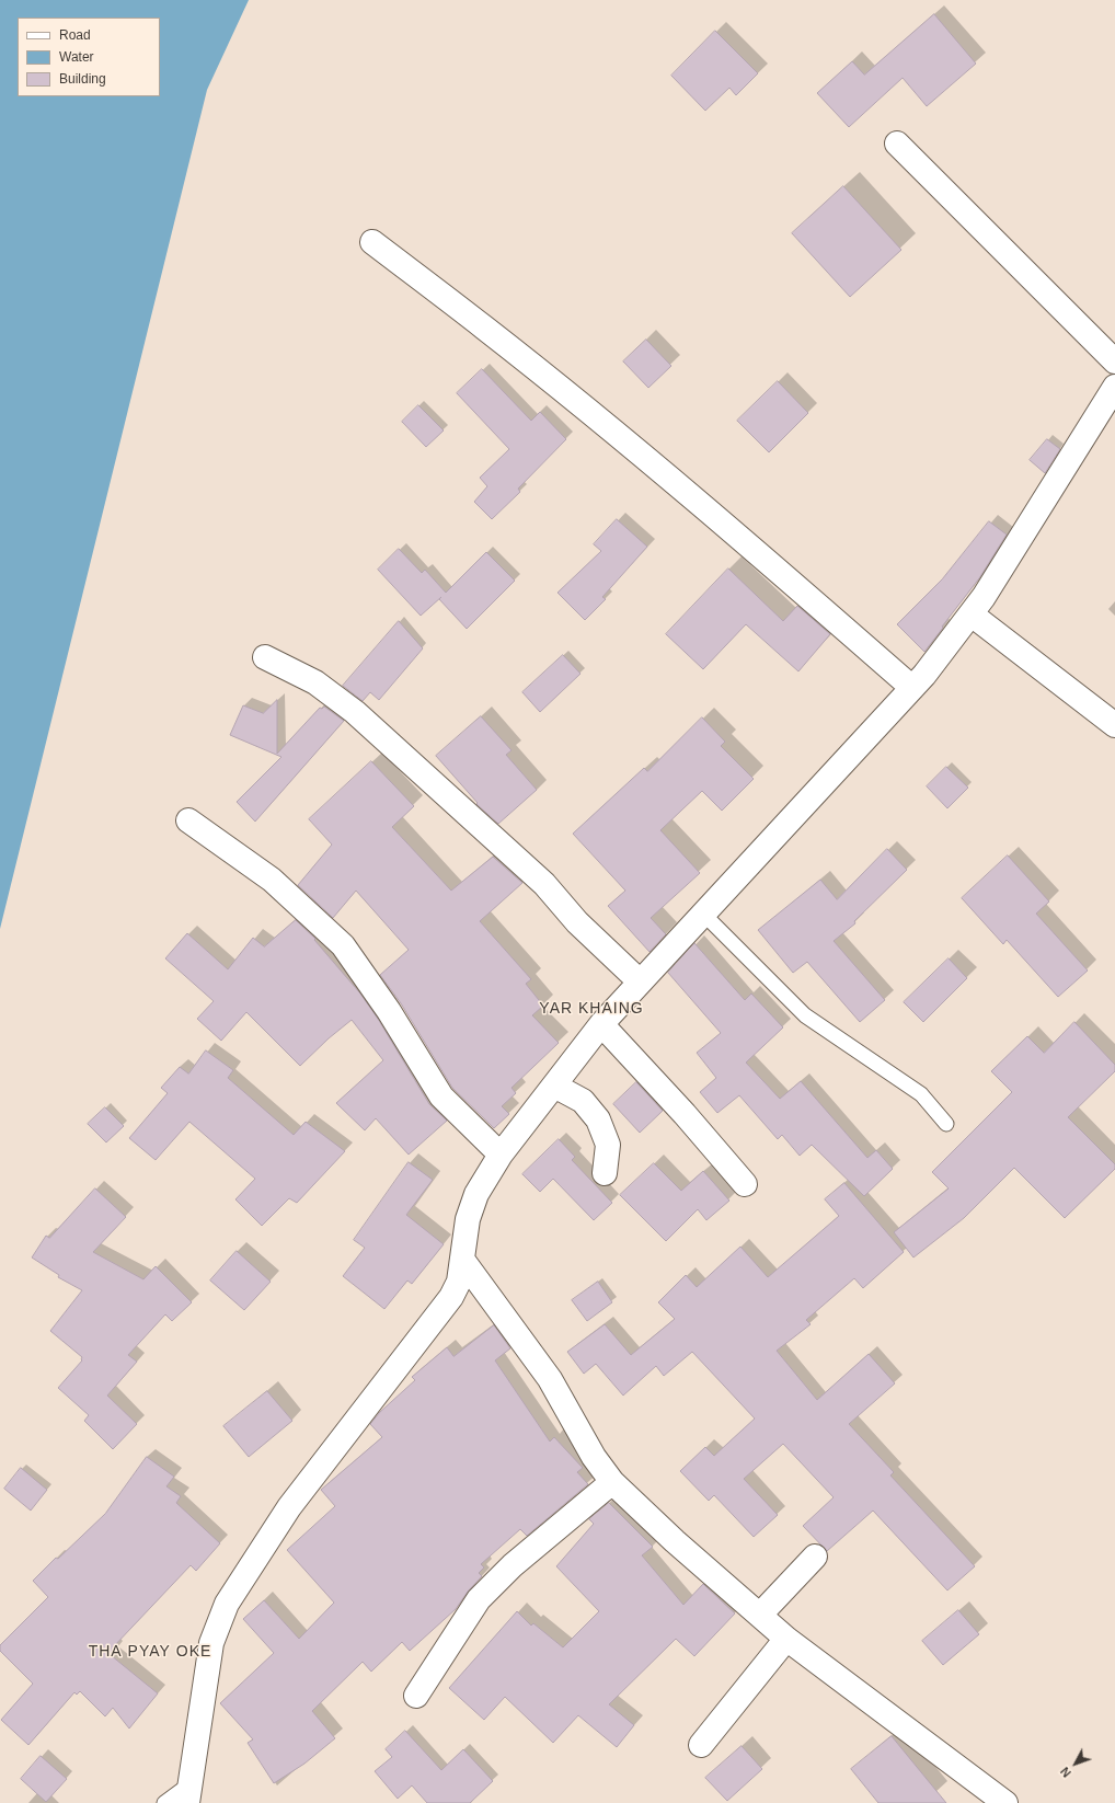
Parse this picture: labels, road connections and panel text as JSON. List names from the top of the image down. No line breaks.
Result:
{"districts":["YAR KHAING","THA PYAY OKE"],"legend":["Road","Water","Building"],"north":"bottom left"}
